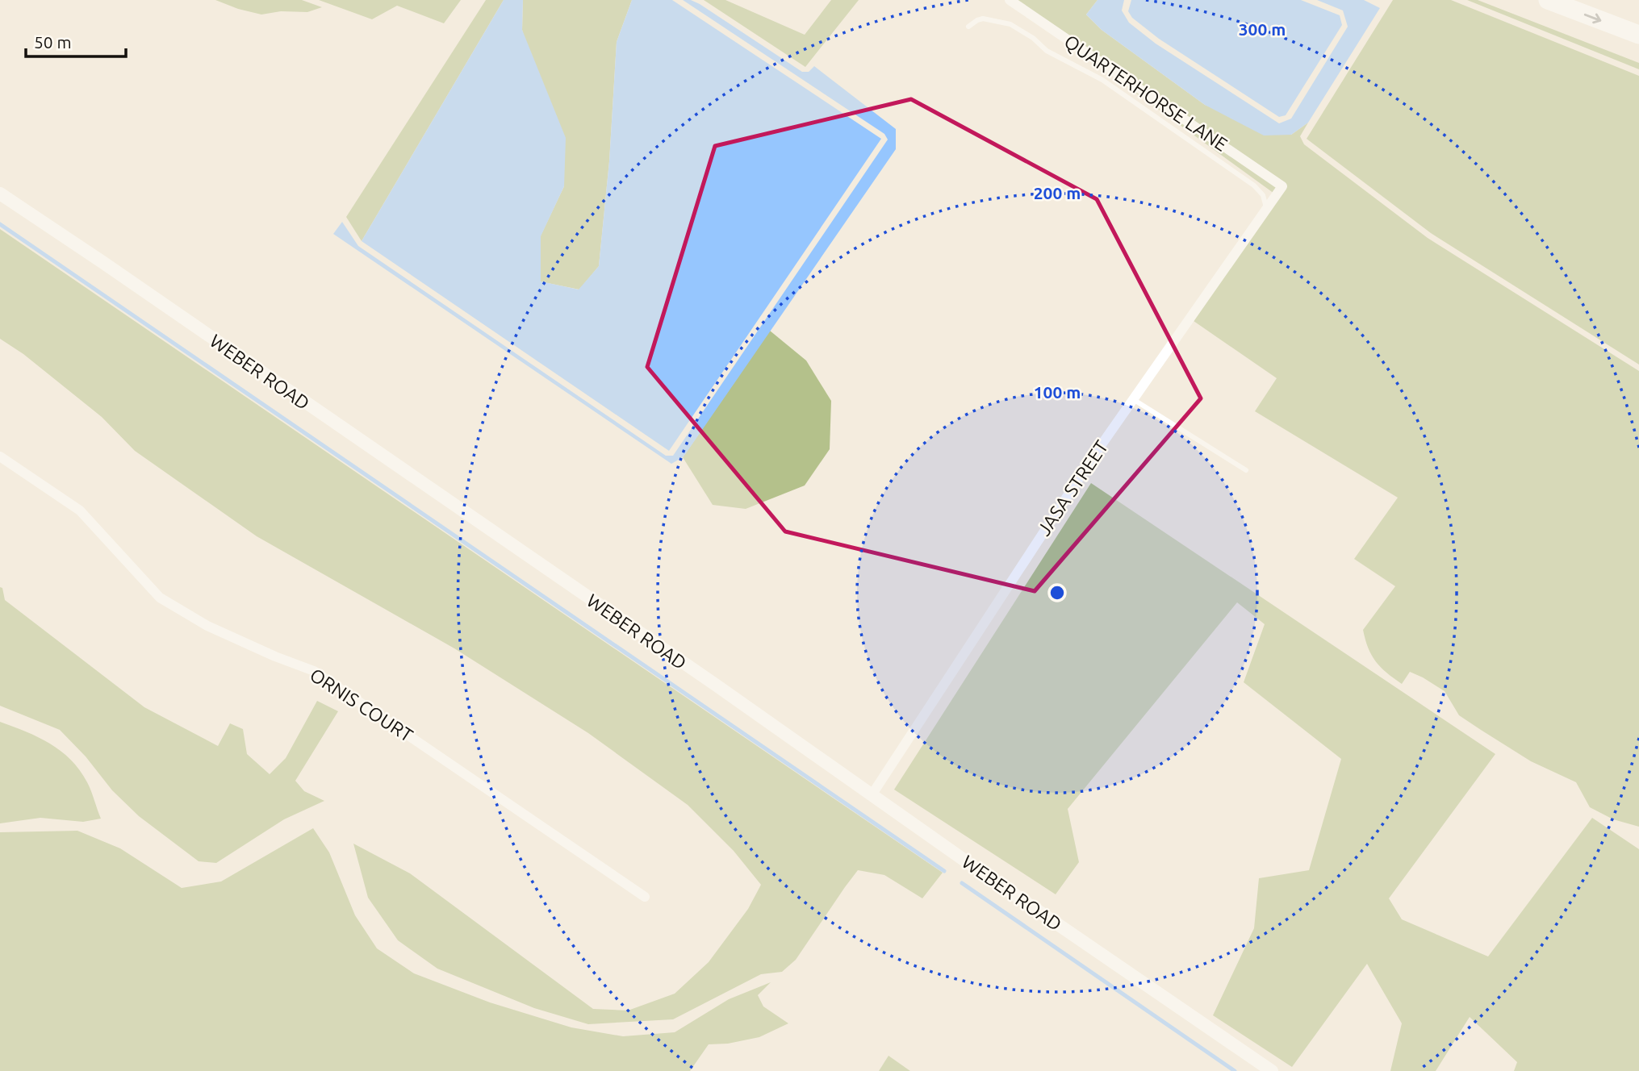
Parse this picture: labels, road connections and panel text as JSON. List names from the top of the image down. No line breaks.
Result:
{"streets":{"street":["QUARTERHORSE LANE","WEBER ROAD","JASA STREET","ORNIS COURT"]},"crossings":[["QUARTERHORSE LANE","JASA STREET"],["WEBER ROAD","JASA STREET"]],"scale_bar":"50 m","rings":["300 m","200 m","100 m"]}
